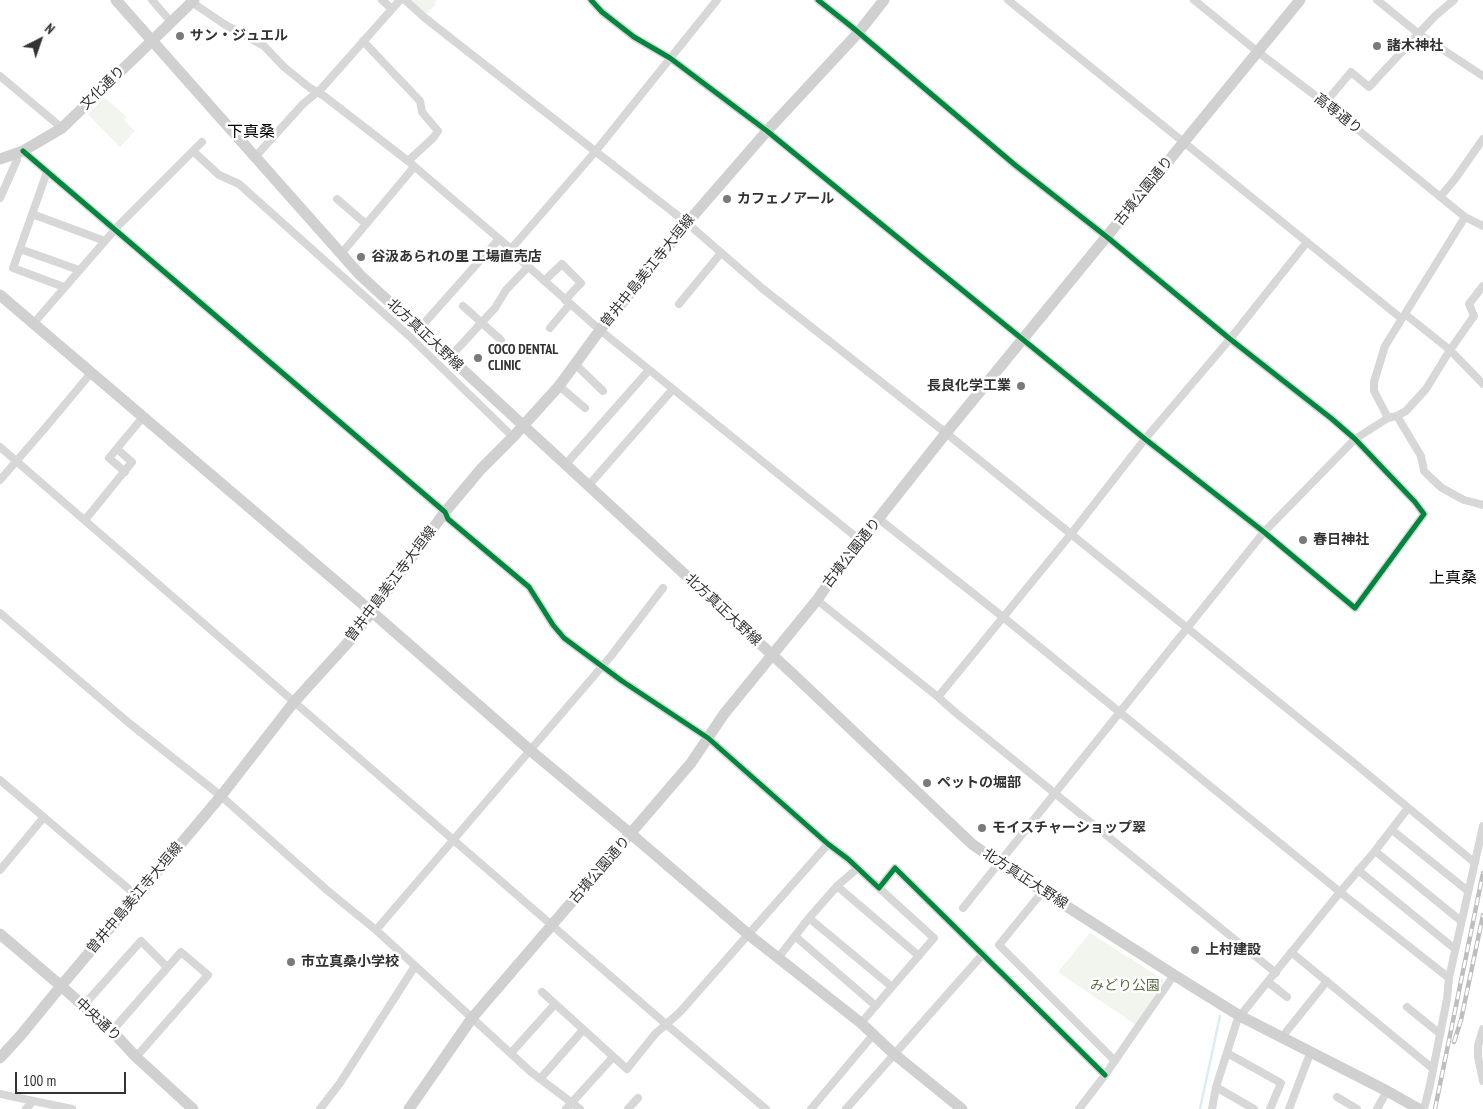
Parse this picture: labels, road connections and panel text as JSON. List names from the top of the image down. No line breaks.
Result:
{"streets":{"street":["文化通り","高専通り","古墳公園通り","曽井中島美江寺大垣線","北方真正大野線","中央通り"]},"crossings":[["文化通り","北方真正大野線"],["高専通り","古墳公園通り"],["古墳公園通り","北方真正大野線"],["曽井中島美江寺大垣線","北方真正大野線"],["曽井中島美江寺大垣線","中央通り"]],"districts":["下真桑","上真桑"],"parks":["みどり公園"],"places":["サン・ジュエル","諸木神社","カフェノアール","谷汲あられの里 工場直売店","COCO DENTAL CLINIC","長良化学工業","春日神社","ペットの堀部","モイスチャーショップ翠","上村建設","市立真桑小学校"],"scale_bar":"100 m","north":"top right"}
